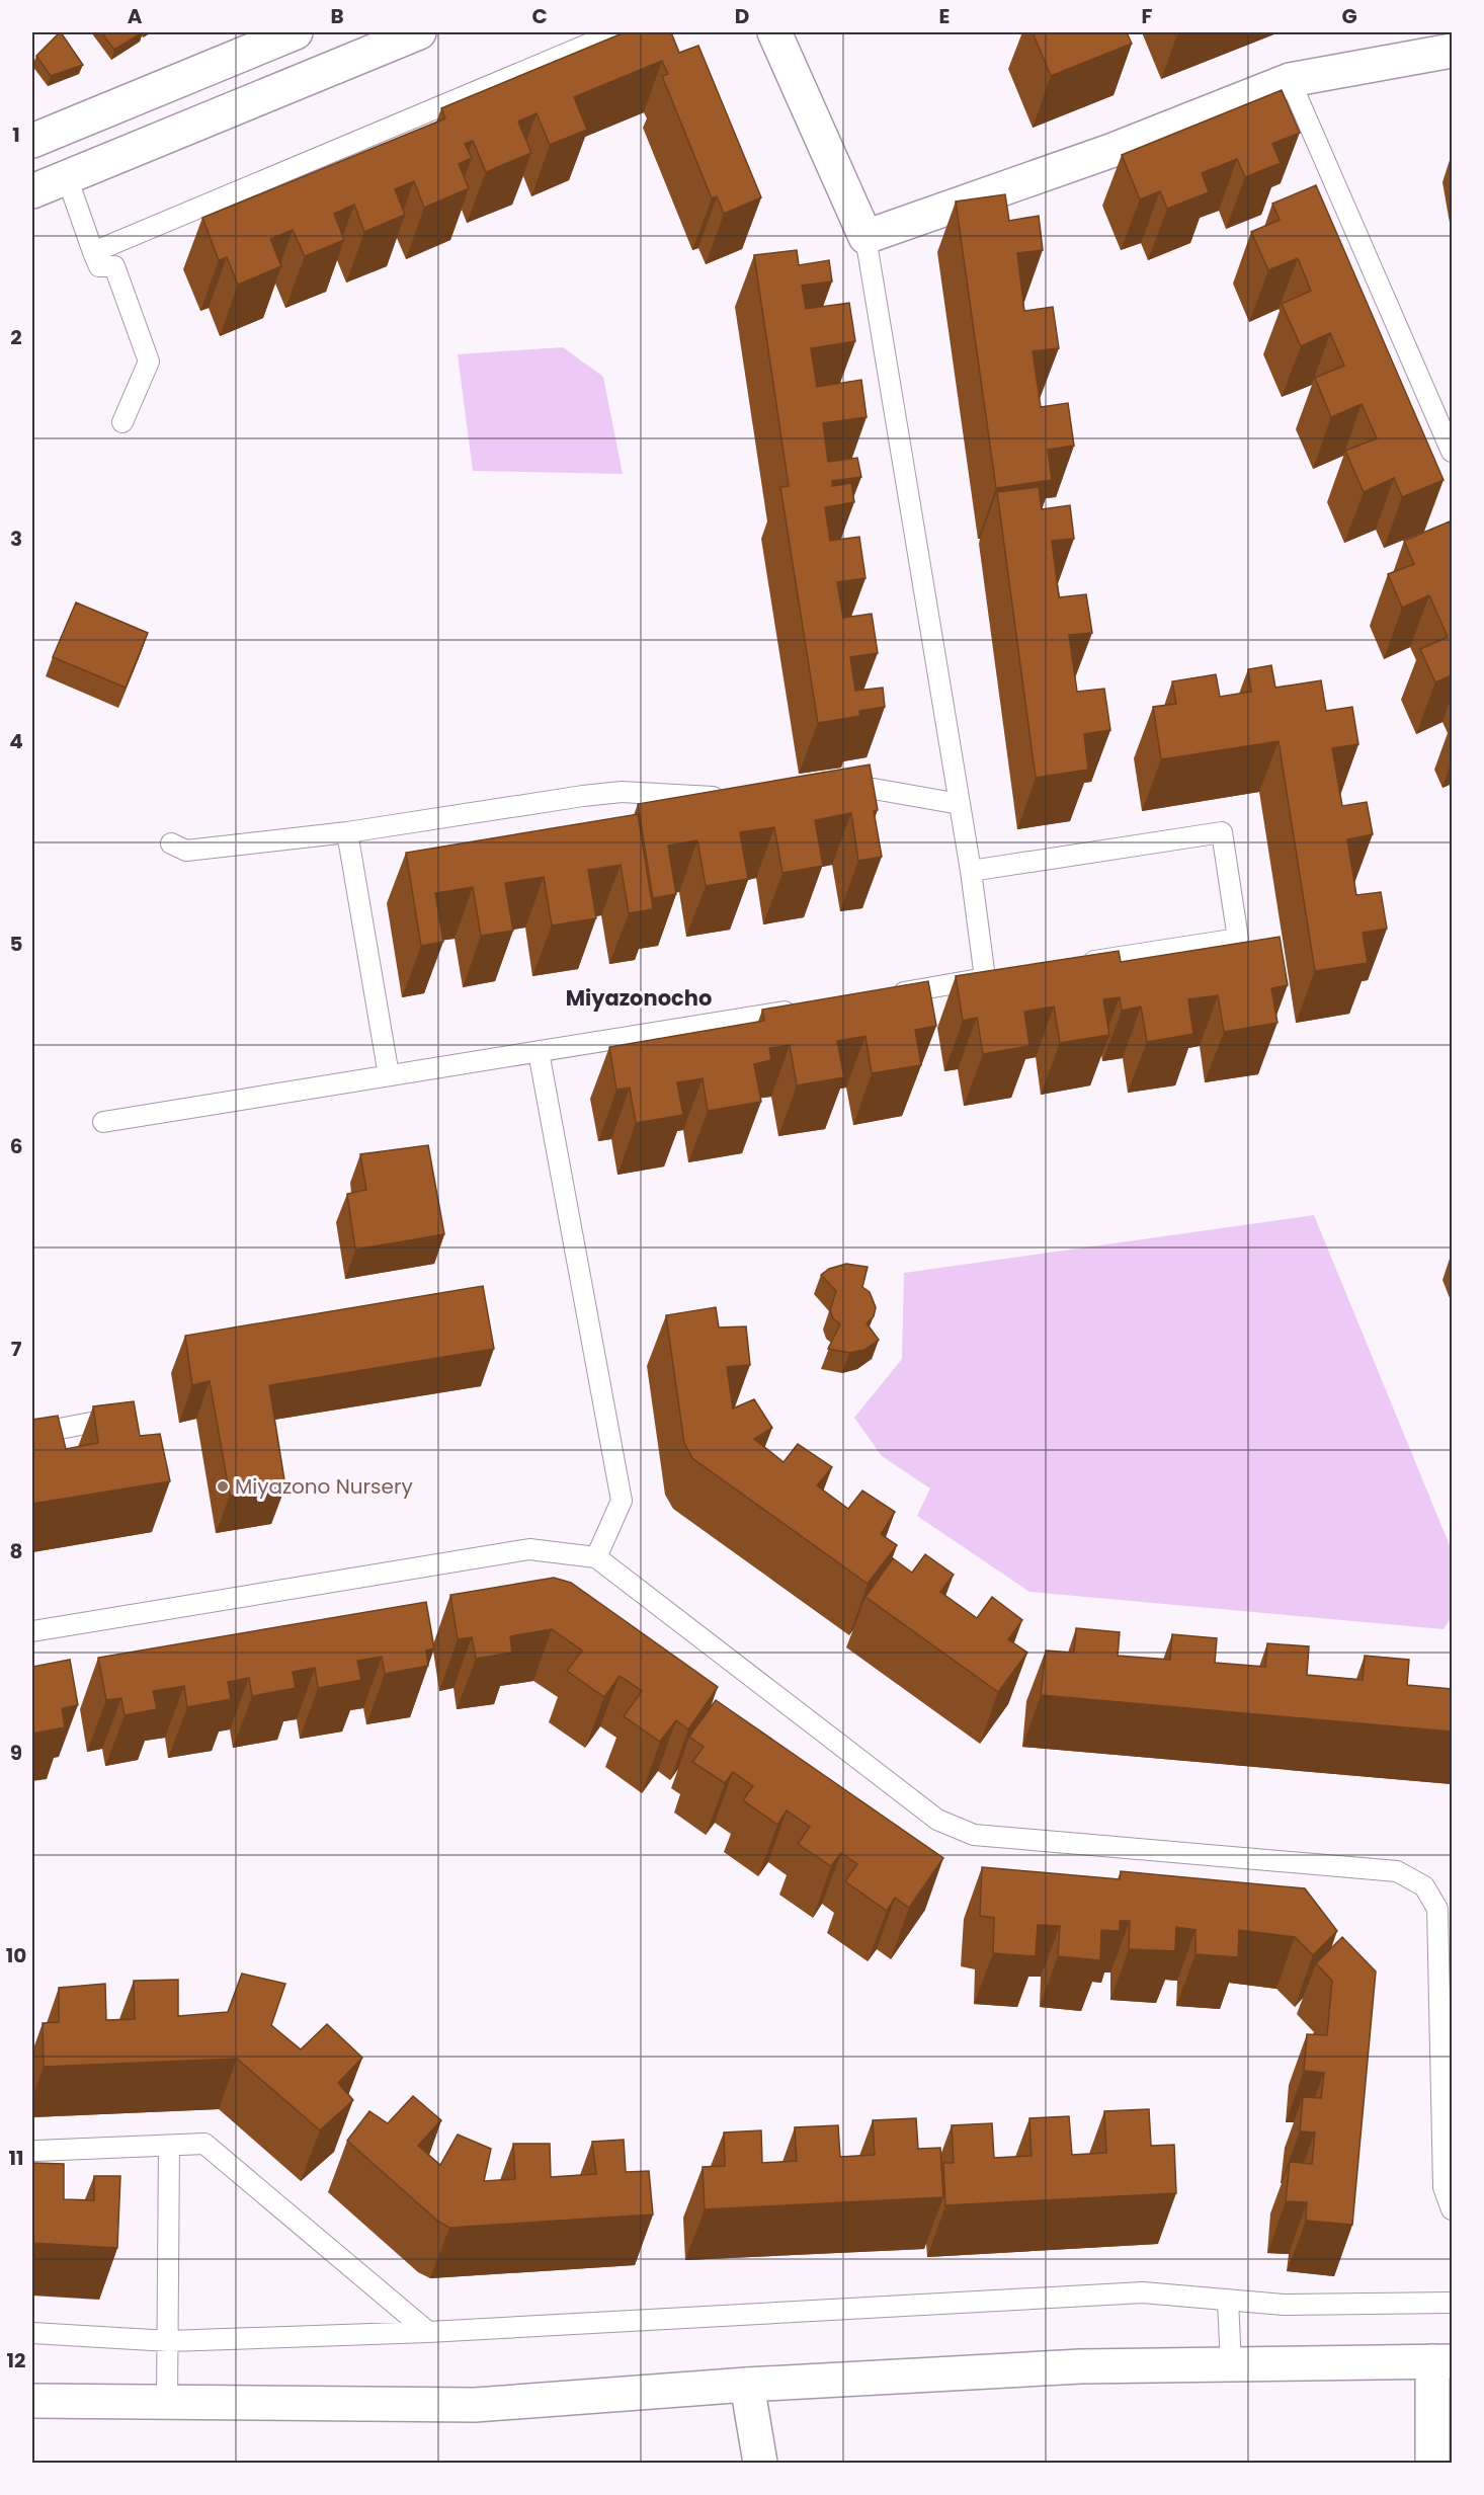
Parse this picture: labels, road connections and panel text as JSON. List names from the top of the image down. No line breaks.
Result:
{"districts":["Miyazonocho"],"places":["Miyazono Nursery"],"grid":{"columns":["A","B","C","D","E","F","G"],"rows":["1","2","3","4","5","6","7","8","9","10","11","12"]}}
